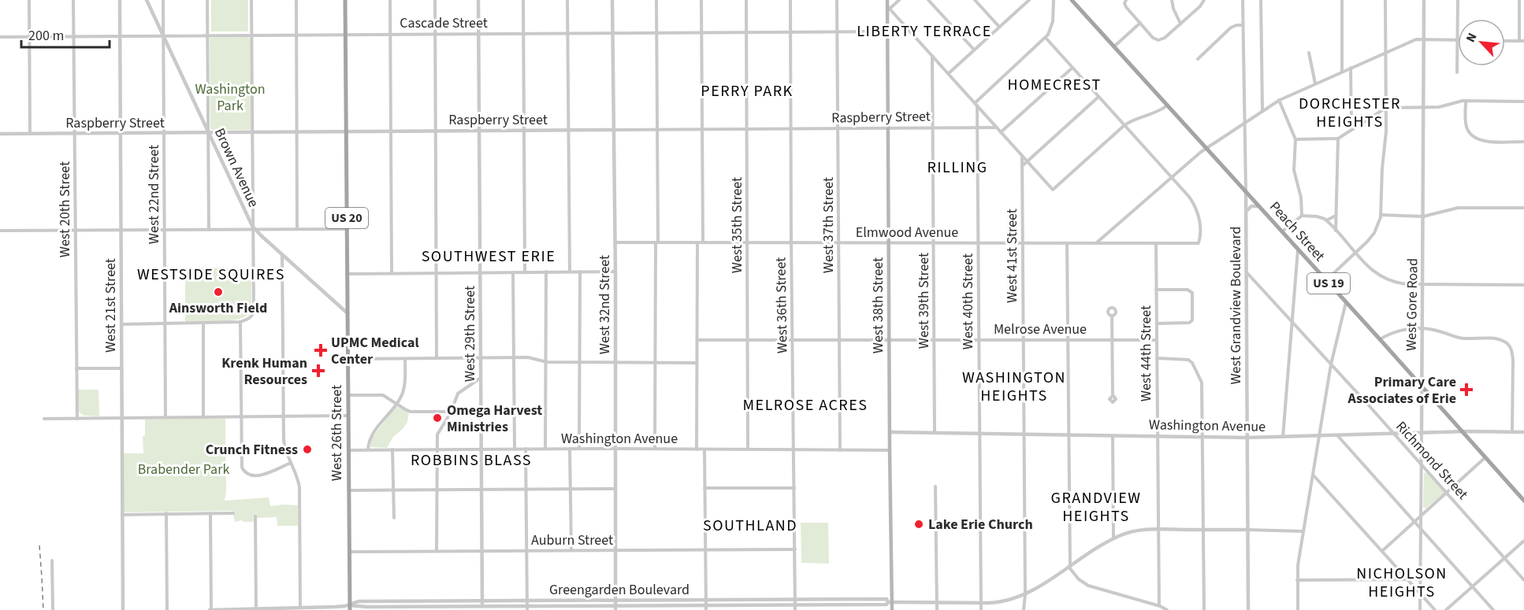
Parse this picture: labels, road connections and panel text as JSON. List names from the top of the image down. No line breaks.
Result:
{"streets":{"main road":["US 20","Peach Street","US 19","West 38th Street","West 26th Street"],"street":["Cascade Street","Raspberry Street","Brown Avenue","West 22nd Street","West 20th Street","West 35th Street","West 37th Street","Elmwood Avenue","West 41st Street","West 39th Street","West 40th Street","West 32nd Street","West Gore Road","West 21st Street","West 36th Street","West Grandview Boulevard","Melrose Avenue","West 29th Street","West 44th Street","Washington Avenue","Richmond Street","Auburn Street","Greengarden Boulevard"]},"crossings":[["Cascade Street","Brown Avenue"],["Cascade Street","West 22nd Street"],["Cascade Street","West 20th Street"],["Cascade Street","West 35th Street"],["Cascade Street","West 37th Street"],["Cascade Street","West 32nd Street"],["Cascade Street","West 21st Street"],["Cascade Street","West 36th Street"],["Cascade Street","West 38th Street"],["Cascade Street","West 29th Street"],["Cascade Street","West 26th Street"],["Raspberry Street","Brown Avenue"],["Raspberry Street","West 22nd Street"],["Raspberry Street","West 20th Street"],["Raspberry Street","West 35th Street"],["Raspberry Street","West 37th Street"],["Raspberry Street","West 39th Street"],["Raspberry Street","West 40th Street"],["Raspberry Street","West 32nd Street"],["Raspberry Street","West 21st Street"],["Raspberry Street","West 36th Street"],["Raspberry Street","West 38th Street"],["Raspberry Street","West 29th Street"],["Raspberry Street","West 26th Street"],["Brown Avenue","West 22nd Street"],["Brown Avenue","West 26th Street"],["West 35th Street","Elmwood Avenue"],["West 35th Street","Melrose Avenue"],["West 35th Street","Washington Avenue"],["West 37th Street","Elmwood Avenue"],["West 37th Street","Melrose Avenue"],["West 37th Street","Washington Avenue"],["Peach Street","West Gore Road"],["Peach Street","West Grandview Boulevard"],["Peach Street","Washington Avenue"],["Elmwood Avenue","West 41st Street"],["Elmwood Avenue","West 39th Street"],["Elmwood Avenue","West 40th Street"],["Elmwood Avenue","West 32nd Street"],["Elmwood Avenue","West 36th Street"],["Elmwood Avenue","West 38th Street"],["Elmwood Avenue","West 44th Street"],["West 41st Street","Melrose Avenue"],["West 41st Street","Washington Avenue"],["West 41st Street","Greengarden Boulevard"],["West 39th Street","Melrose Avenue"],["West 39th Street","Washington Avenue"],["West 40th Street","Melrose Avenue"],["West 40th Street","Washington Avenue"],["West 40th Street","Greengarden Boulevard"],["West 32nd Street","Washington Avenue"],["West 32nd Street","Auburn Street"],["West 32nd Street","Greengarden Boulevard"],["West Gore Road","Washington Avenue"],["West Gore Road","Richmond Street"],["West 36th Street","Melrose Avenue"],["West 36th Street","Washington Avenue"],["West 36th Street","Auburn Street"],["West 36th Street","Greengarden Boulevard"],["West 38th Street","Melrose Avenue"],["West 38th Street","Washington Avenue"],["West 38th Street","Greengarden Boulevard"],["West Grandview Boulevard","Washington Avenue"],["West Grandview Boulevard","Richmond Street"],["West Grandview Boulevard","Greengarden Boulevard"],["Melrose Avenue","West 44th Street"],["West 29th Street","Washington Avenue"],["West 29th Street","Auburn Street"],["West 29th Street","Greengarden Boulevard"],["West 44th Street","Washington Avenue"],["West 44th Street","Greengarden Boulevard"],["Washington Avenue","West 26th Street"],["Washington Avenue","Richmond Street"],["West 26th Street","Auburn Street"],["West 26th Street","Greengarden Boulevard"]],"districts":["LIBERTY TERRACE","HOMECREST","PERRY PARK","DORCHESTER HEIGHTS","RILLING","SOUTHWEST ERIE","WESTSIDE SQUIRES","WASHINGTON HEIGHTS","MELROSE ACRES","ROBBINS BLASS","GRANDVIEW HEIGHTS","SOUTHLAND","NICHOLSON HEIGHTS"],"parks":["Washington Park","Brabender Park"],"places":{"other":["Ainsworth Field","Omega Harvest Ministries","Crunch Fitness","Lake Erie Church"],"health":["UPMC Medical Center","Krenk Human Resources","Primary Care Associates of Erie"]},"scale_bar":"200 m","north":"top left"}
